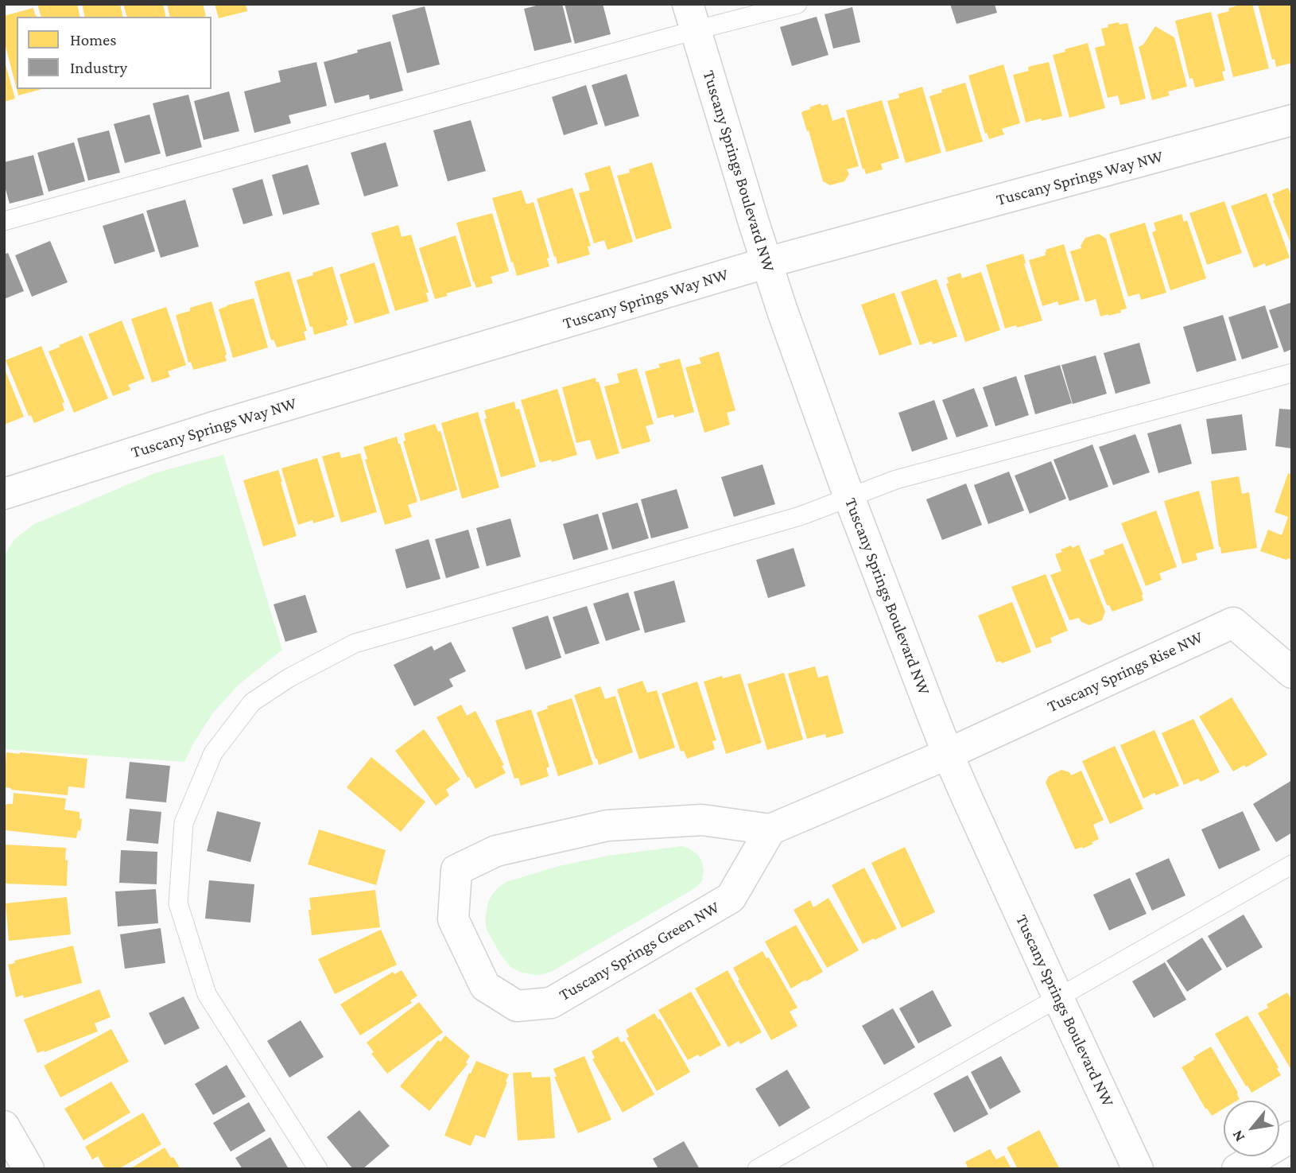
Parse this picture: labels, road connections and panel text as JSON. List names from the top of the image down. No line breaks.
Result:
{"streets":{"street":["Tuscany Springs Boulevard NW","Tuscany Springs Way NW","Tuscany Springs Rise NW","Tuscany Springs Green NW"]},"crossings":[["Tuscany Springs Boulevard NW","Tuscany Springs Way NW"],["Tuscany Springs Boulevard NW","Tuscany Springs Rise NW"]],"legend":["Homes","Industry"],"north":"bottom left"}
